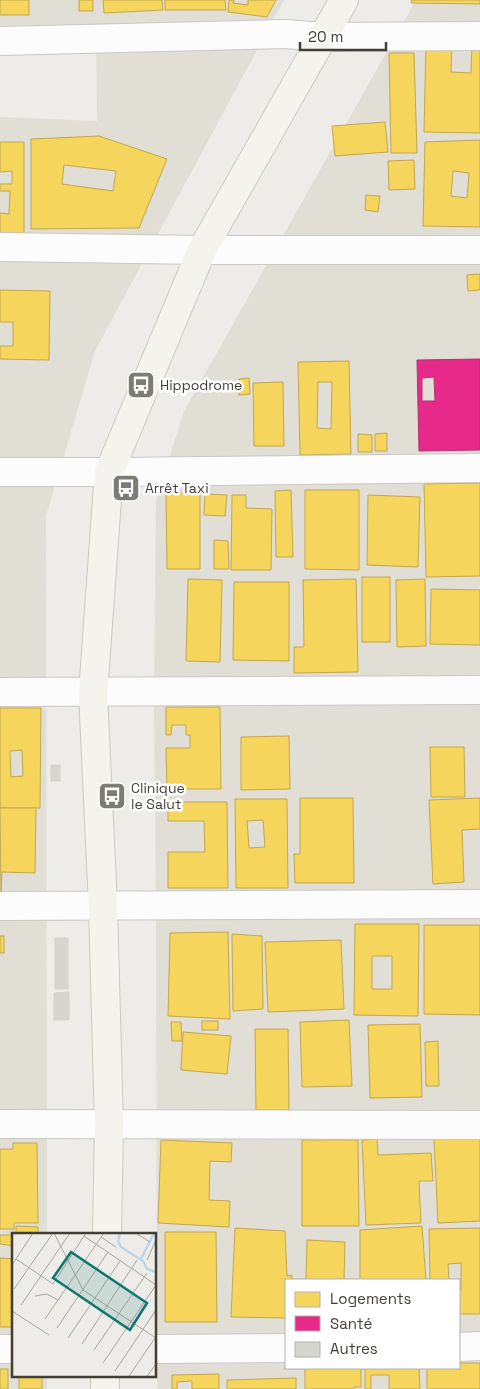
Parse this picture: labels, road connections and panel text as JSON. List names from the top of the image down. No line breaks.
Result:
{"places":{"bus stop":["Hippodrome","Arrêt Taxi","Clinique le Salut"]},"legend":["Logements","Santé","Autres"],"scale_bar":"20 m"}
